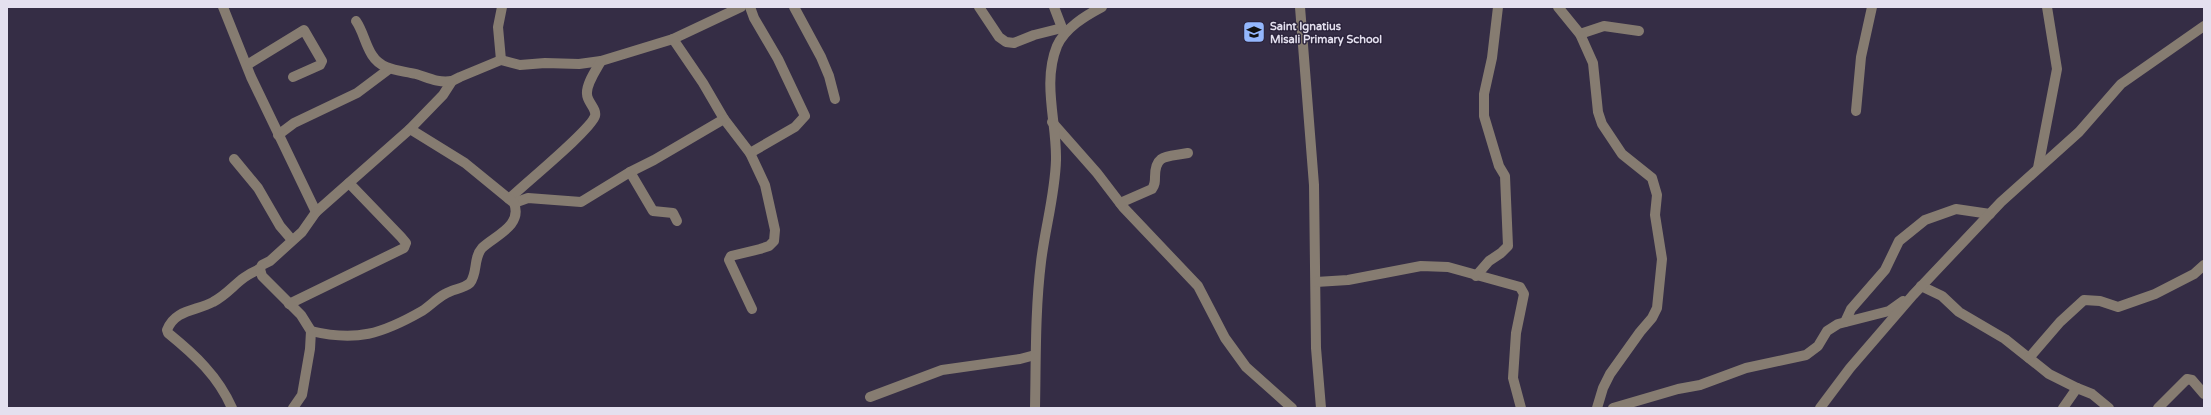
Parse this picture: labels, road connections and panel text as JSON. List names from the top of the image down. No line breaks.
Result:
{"places":{"school or university":["Saint Ignatius Misali Primary School"]}}
